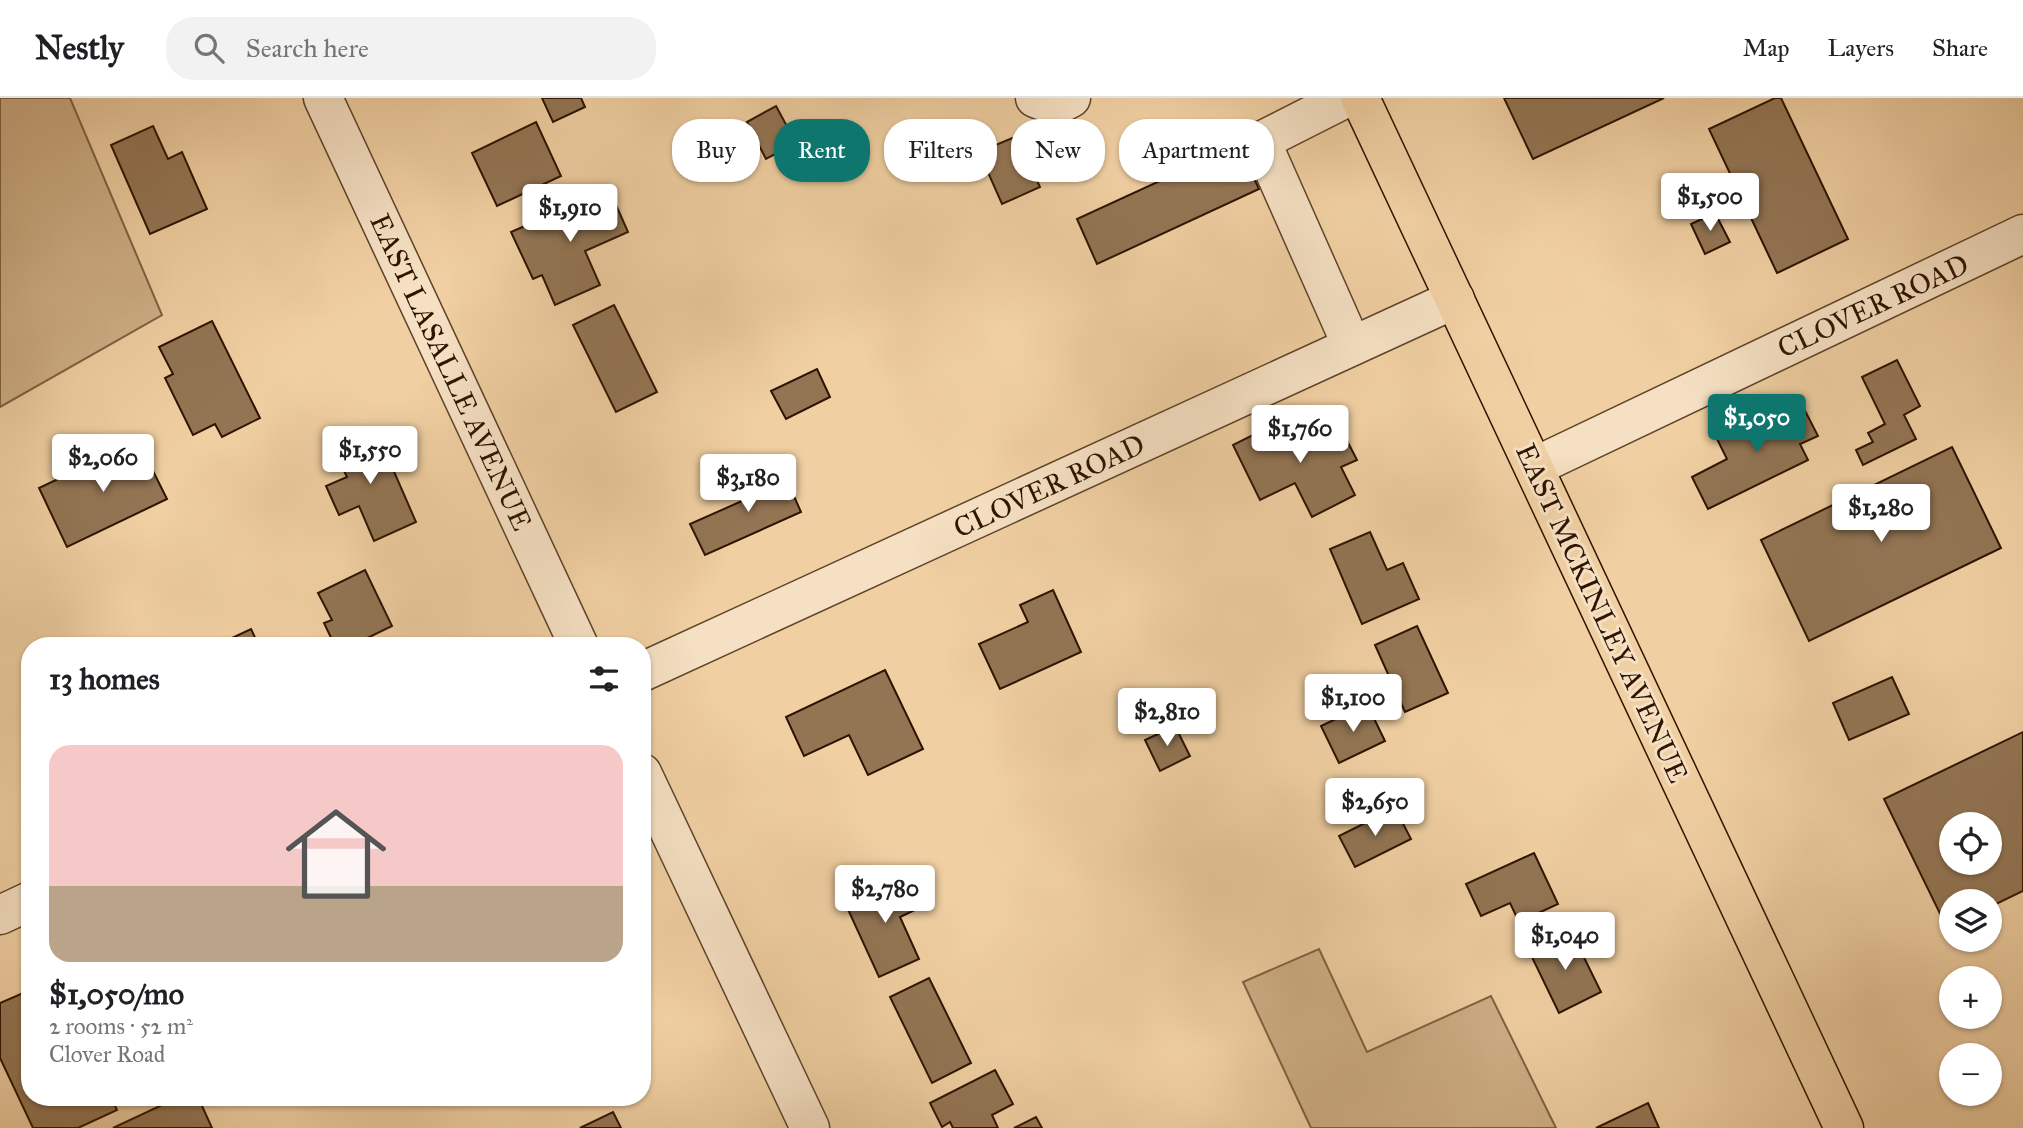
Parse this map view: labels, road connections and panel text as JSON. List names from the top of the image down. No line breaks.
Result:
{"streets":{"main road":["EAST MCKINLEY AVENUE"],"street":["CLOVER ROAD","EAST LASALLE AVENUE"]},"crossings":[["CLOVER ROAD","EAST MCKINLEY AVENUE"]],"page":{"header":"Nestly","search":"Search here","nav":["Map","Layers","Share"],"chip":["Buy","Rent","Filters","New","Apartment"],"price":["$1,500","$1,910","$1,050","$1,760","$1,550","$2,060","$3,180","$1,280","$1,100","$2,810","$2,650","$2,780","$1,040"],"heading":"13 homes","list":[{"name":"$1,050/mo","note":"2 rooms · 52 m² · Clover Road"}],"map_buttons":["+","−"]}}
